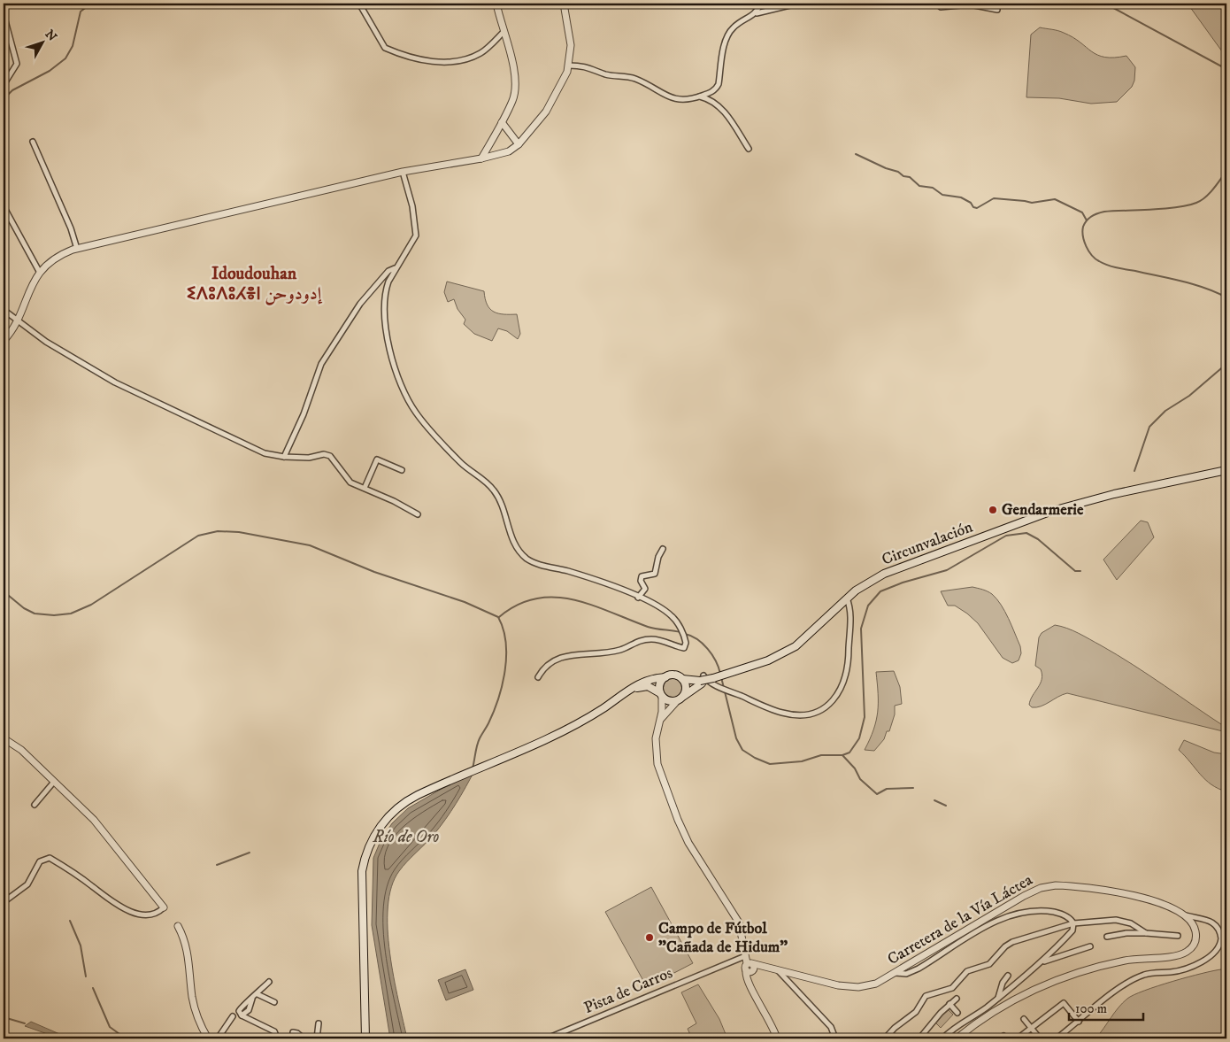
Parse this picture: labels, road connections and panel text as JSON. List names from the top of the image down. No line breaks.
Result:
{"streets":{"main road":["Circunvalación"],"street":["Carretera de la Vía Láctea","Pista de Carros"]},"districts":["Idoudouhan ⵉⴷⵓⴷⵓⵃⴻⵏ إدودوحن"],"water":["Río de Oro"],"places":["Gendarmerie","Campo de Fútbol \"Cañada de Hidum\""],"scale_bar":"100 m","north":"top right"}
